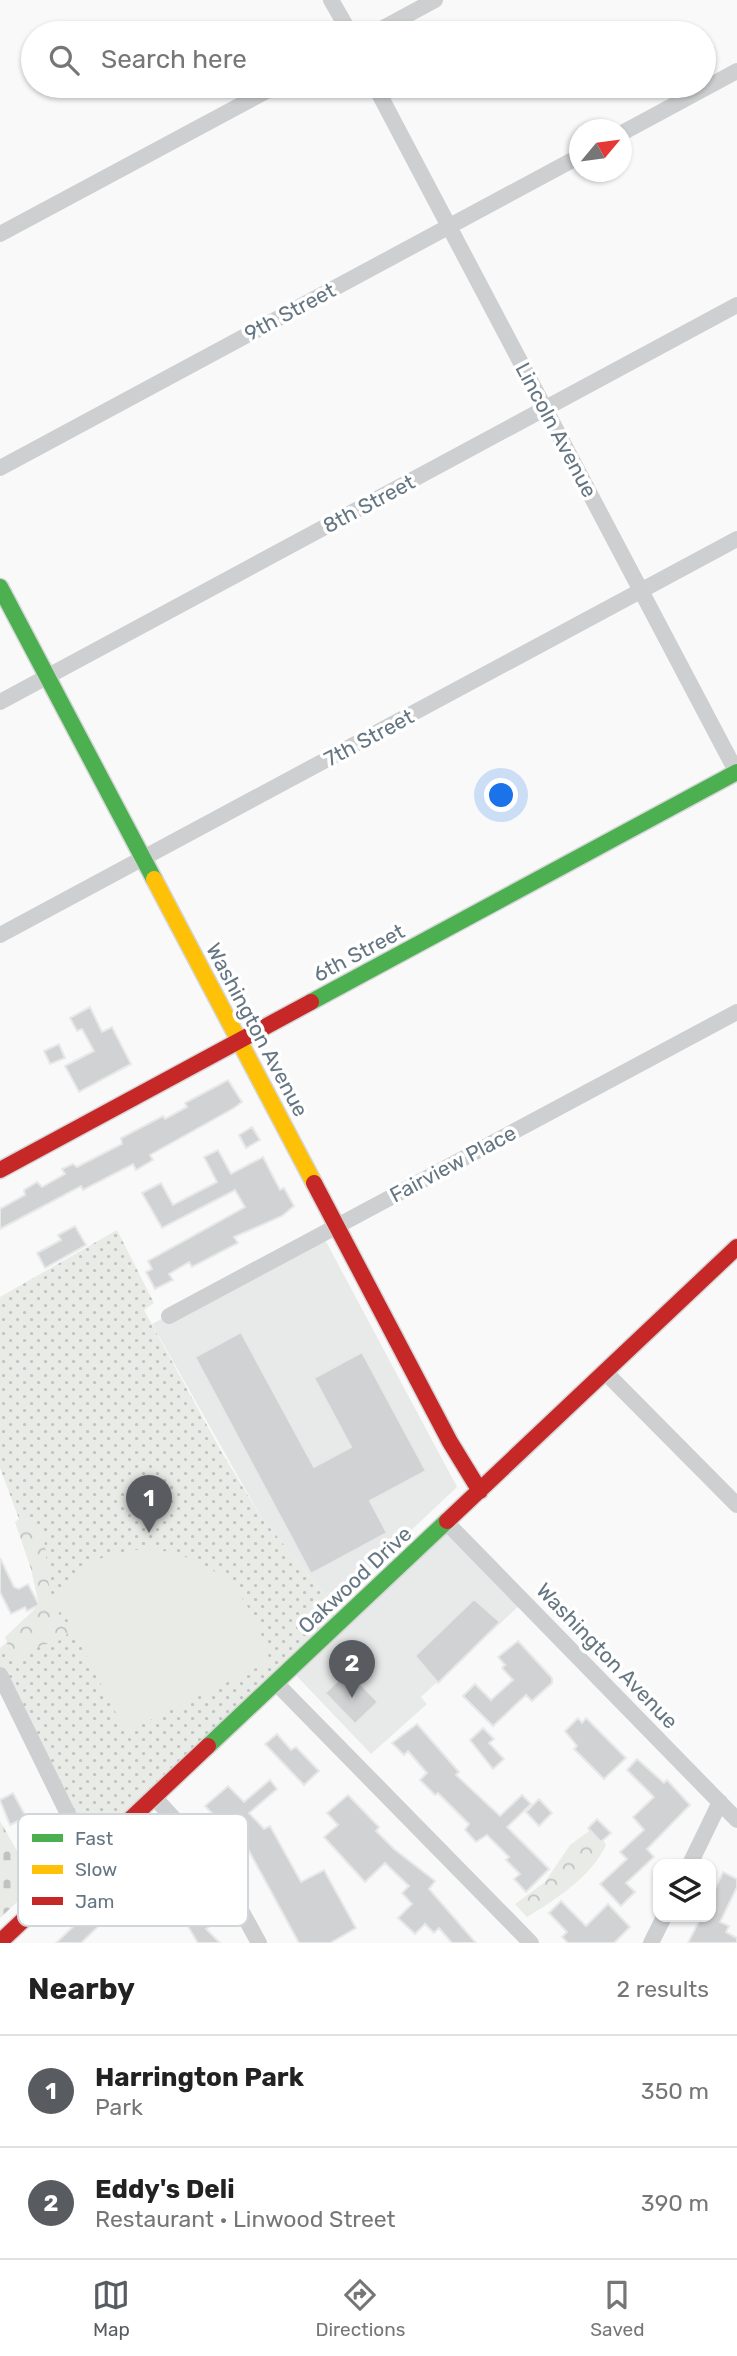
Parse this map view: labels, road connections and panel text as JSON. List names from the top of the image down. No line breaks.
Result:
{"streets":{"street":["9th Street","Lincoln Avenue","8th Street","7th Street","6th Street","Washington Avenue","Fairview Place","Oakwood Drive"]},"crossings":[["9th Street","Lincoln Avenue"],["Lincoln Avenue","8th Street"],["Lincoln Avenue","7th Street"],["Lincoln Avenue","6th Street"],["8th Street","Washington Avenue"],["7th Street","Washington Avenue"],["6th Street","Washington Avenue"],["Washington Avenue","Fairview Place"],["Washington Avenue","Oakwood Drive"]],"legend":["Fast","Slow","Jam"],"north":"top right","page":{"search":"Search here","pins":["1","2"],"heading":["Nearby","2 results"],"list":[{"mark":"1","name":"Harrington Park","note":"Park","value":"350 m"},{"mark":"2","name":"Eddy's Deli","note":"Restaurant · Linwood Street","value":"390 m"}],"nav":["Map","Directions","Saved"]}}
